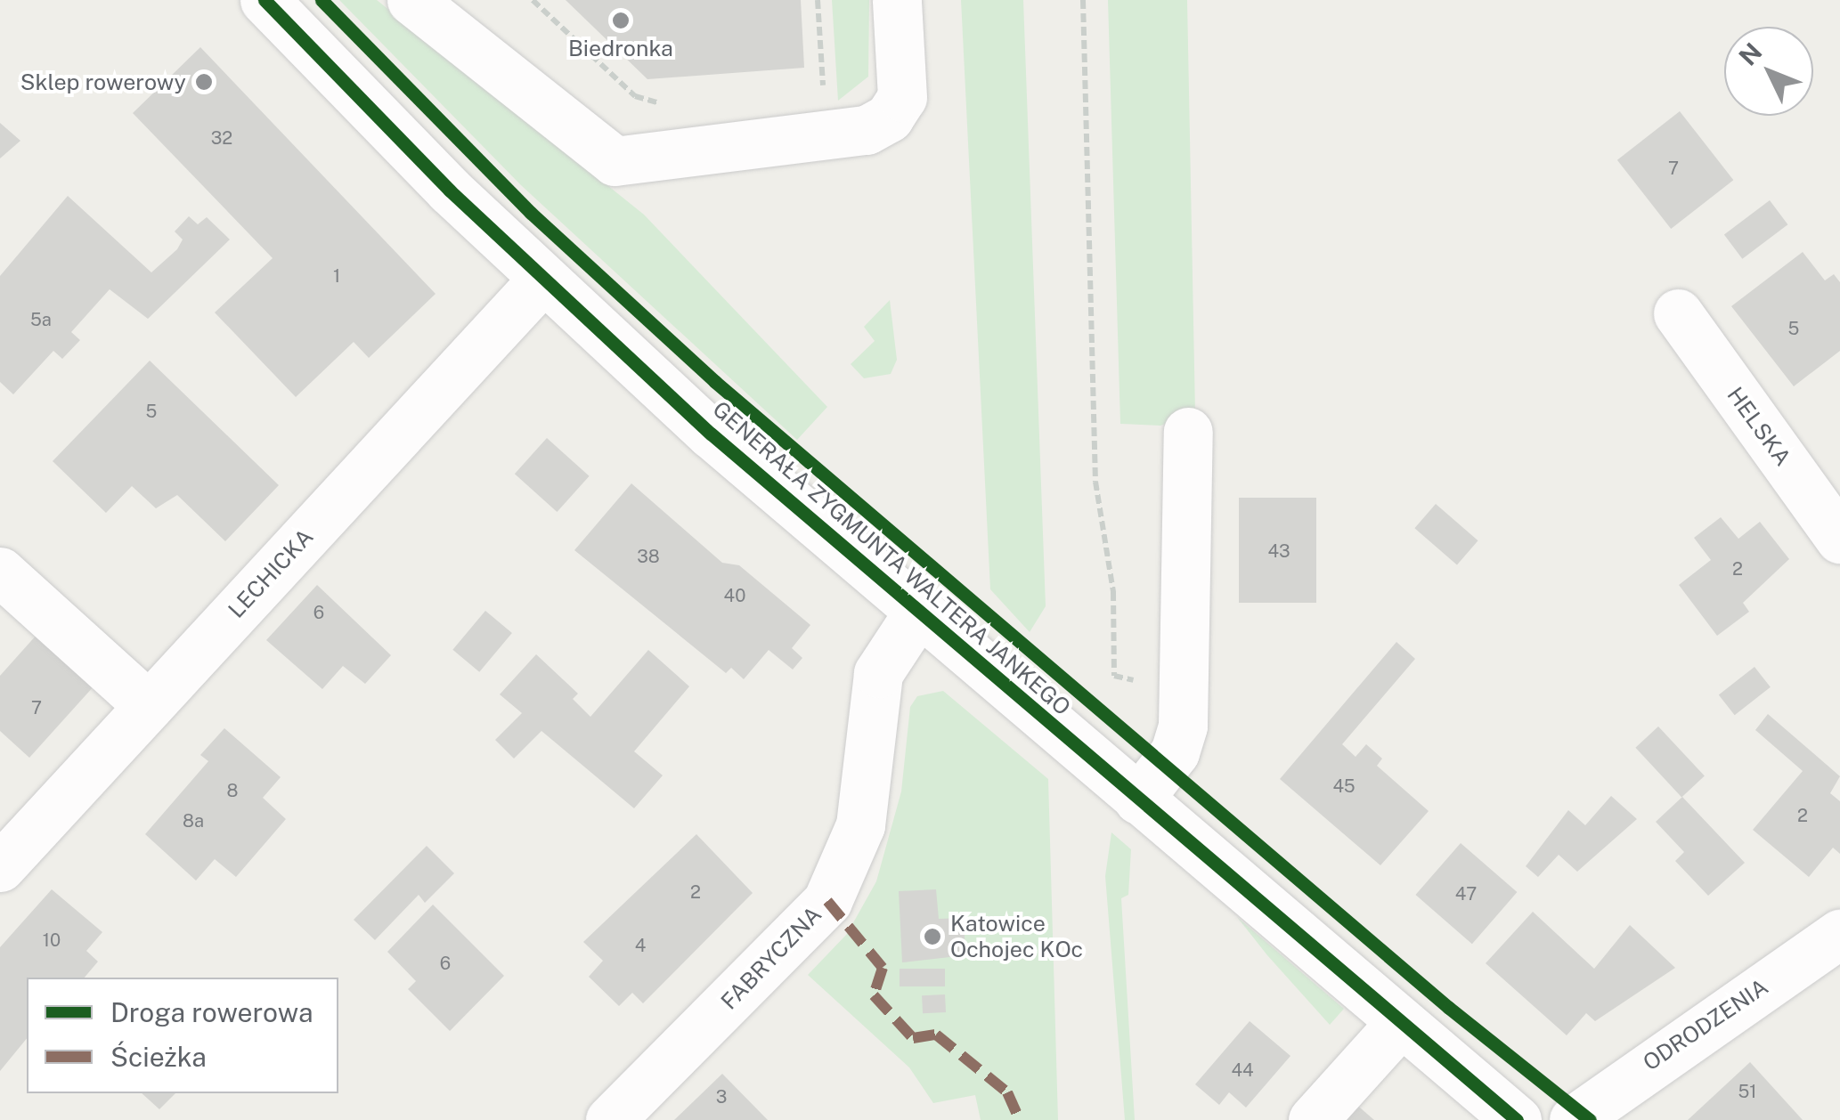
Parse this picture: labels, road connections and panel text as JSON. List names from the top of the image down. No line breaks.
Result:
{"streets":{"street":["HELSKA","GENERAŁA ZYGMUNTA WALTERA JANKEGO","LECHICKA","FABRYCZNA","ODRODZENIA"]},"crossings":[["GENERAŁA ZYGMUNTA WALTERA JANKEGO","LECHICKA"],["GENERAŁA ZYGMUNTA WALTERA JANKEGO","FABRYCZNA"]],"places":["Biedronka","Sklep rowerowy","Katowice Ochojec KOc"],"house_numbers":["32","7","1","5a","5","5","43","38","2","40","6","7","45","8","2","8a","2","47","10","4","6","44","51","3"],"legend":["Droga rowerowa","Ścieżka"],"north":"top left"}
